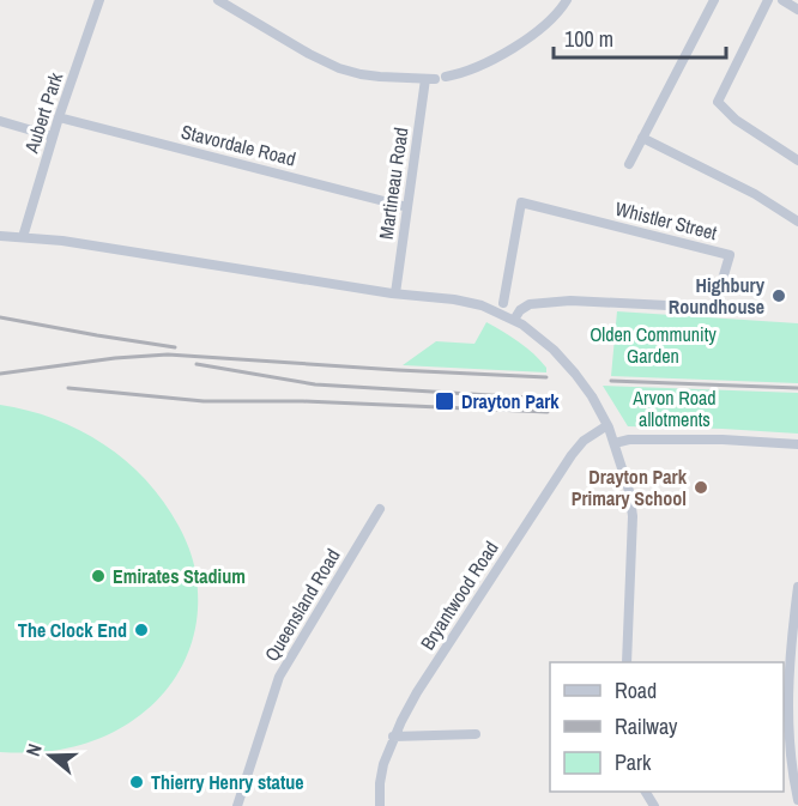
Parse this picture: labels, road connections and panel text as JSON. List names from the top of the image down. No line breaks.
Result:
{"streets":{"street":["Aubert Park","Stavordale Road","Martineau Road","Whistler Street","Bryantwood Road","Queensland Road"]},"crossings":[["Aubert Park","Stavordale Road"],["Stavordale Road","Martineau Road"]],"parks":["Olden Community Garden","Arvon Road allotments"],"places":{"other":["Highbury Roundhouse","Drayton Park Primary School","Emirates Stadium","The Clock End","Thierry Henry statue"],"transit":["Drayton Park"]},"legend":["Road","Railway","Park"],"scale_bar":"100 m","north":"left"}
